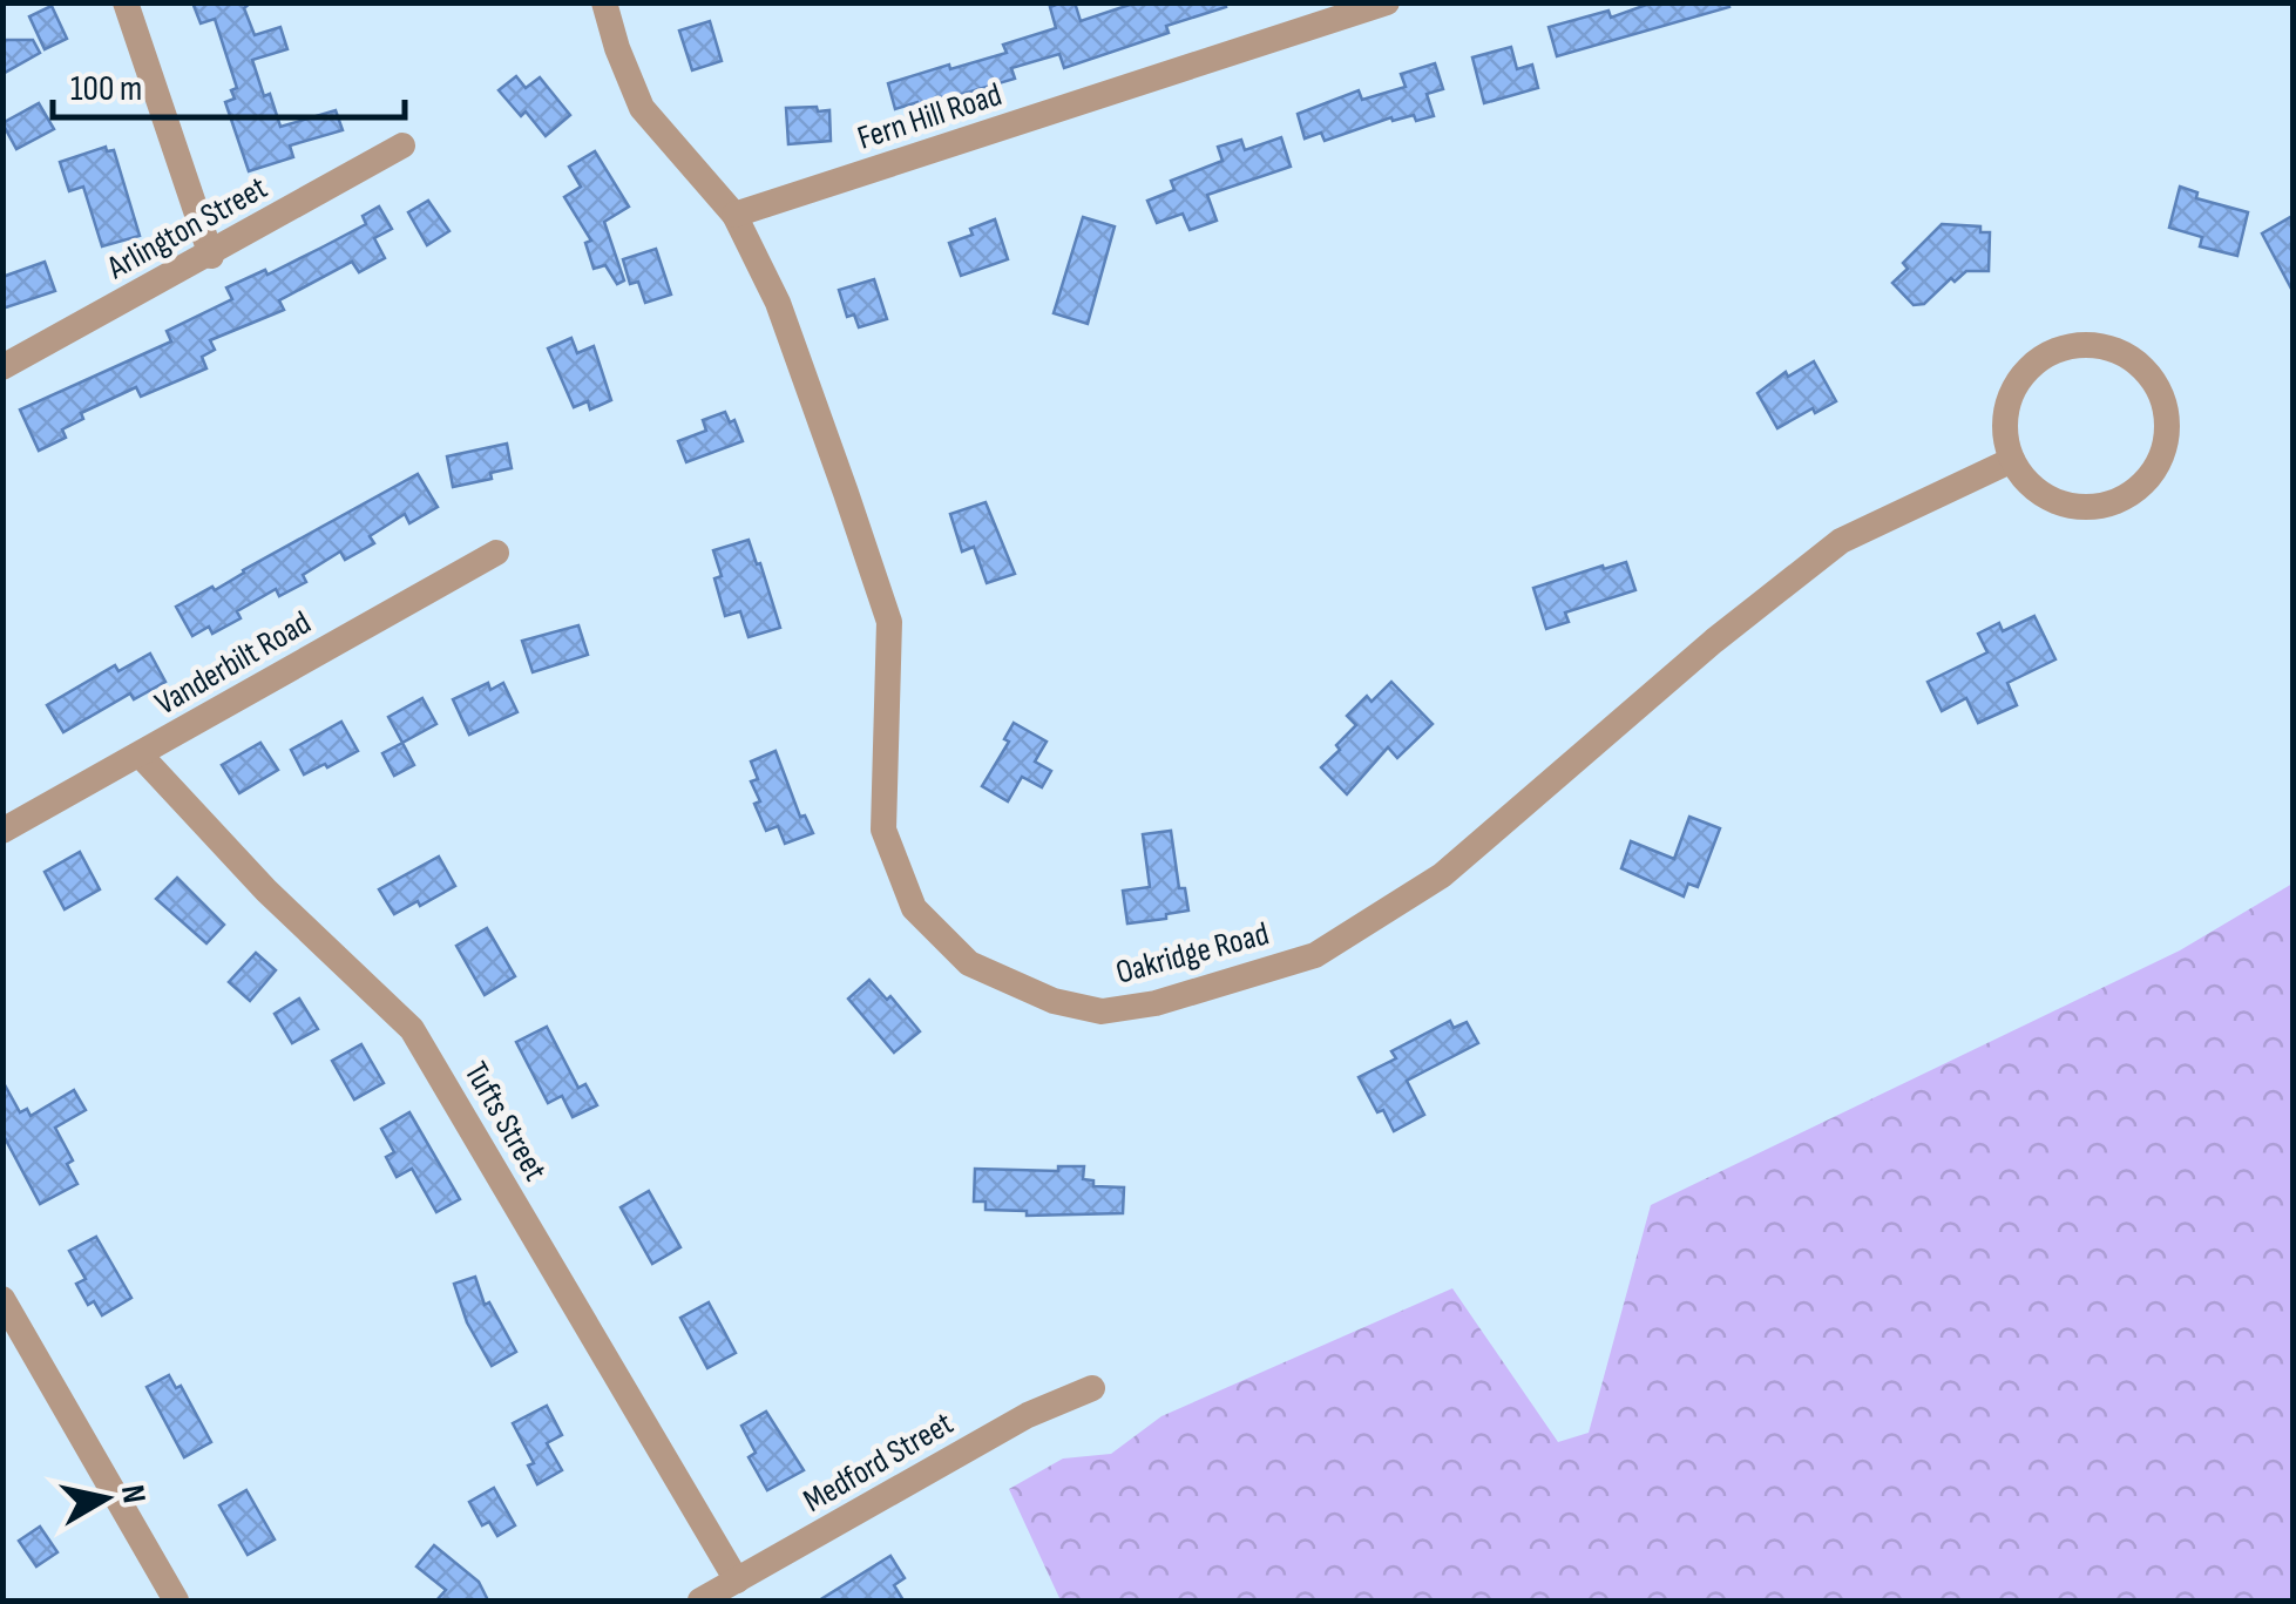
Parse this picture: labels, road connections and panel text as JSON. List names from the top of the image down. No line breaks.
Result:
{"streets":{"street":["Fern Hill Road","Arlington Street","Vanderbilt Road","Oakridge Road","Tufts Street","Medford Street"]},"crossings":[["Fern Hill Road","Oakridge Road"],["Vanderbilt Road","Tufts Street"],["Tufts Street","Medford Street"]],"scale_bar":"100 m","north":"right"}
